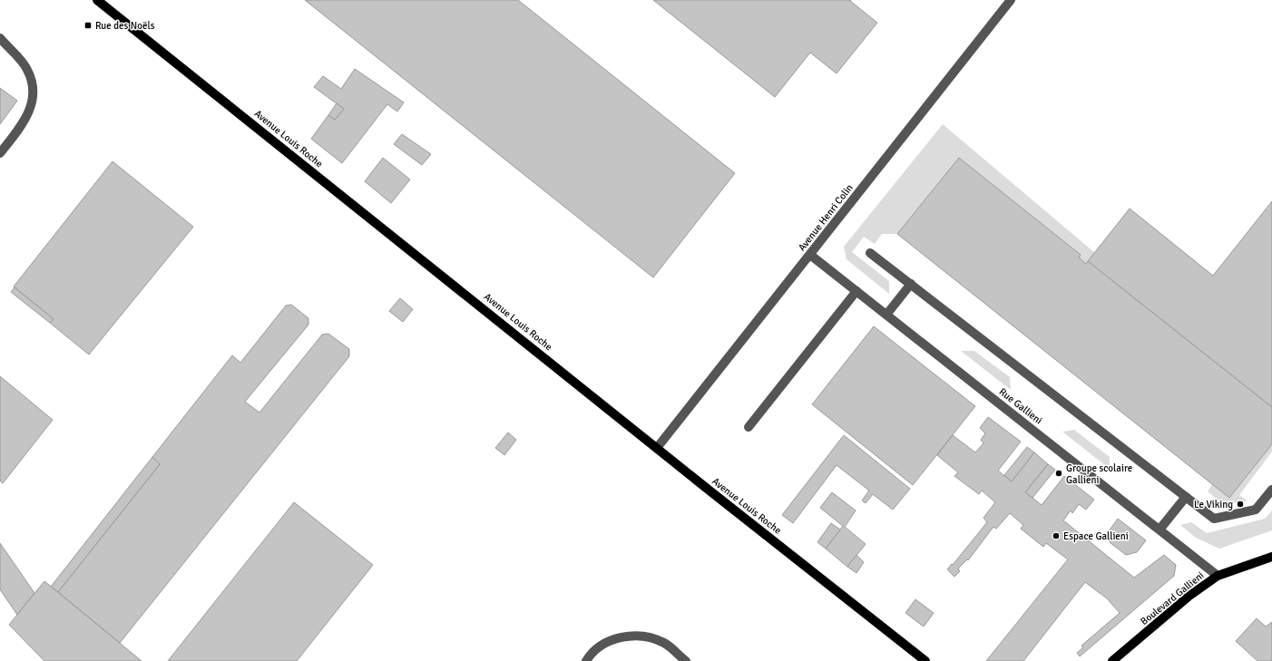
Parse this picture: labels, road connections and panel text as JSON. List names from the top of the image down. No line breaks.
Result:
{"streets":{"main road":["Avenue Louis Roche","Boulevard Gallieni"],"street":["Avenue Henri Colin","Rue Gallieni"]},"crossings":[["Avenue Louis Roche","Avenue Henri Colin"],["Avenue Henri Colin","Rue Gallieni"],["Rue Gallieni","Boulevard Gallieni"]],"places":{"transit":["Rue des Noëls"],"other":["Groupe scolaire Gallieni","Le Viking","Espace Gallieni"]}}
